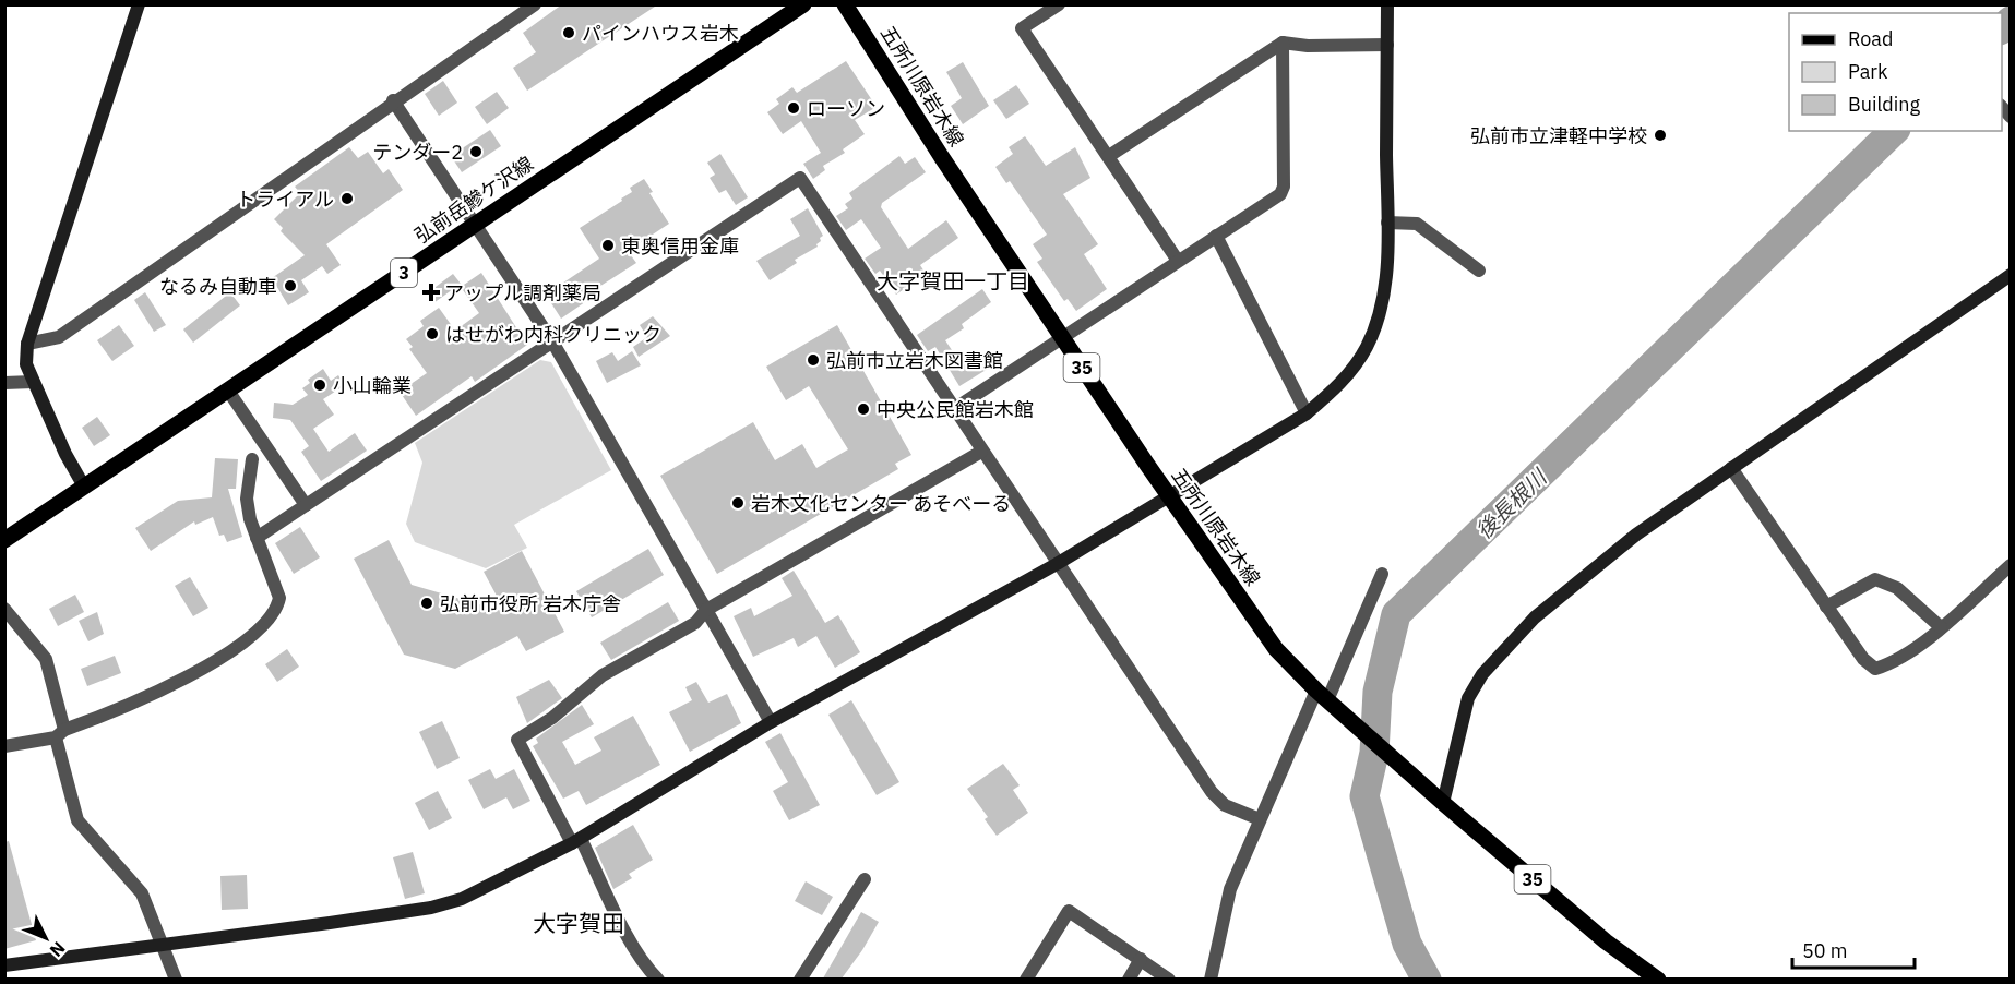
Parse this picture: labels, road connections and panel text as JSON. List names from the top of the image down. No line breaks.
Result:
{"streets":{"main road":["五所川原岩木線","弘前岳鰺ケ沢線","3","35"]},"districts":["大字賀田一丁目","大字賀田"],"water":["後長根川"],"places":{"other":["パインハウス岩木","ローソン","弘前市立津軽中学校","テンダー2","トライアル","東奥信用金庫","なるみ自動車","はせがわ内科クリニック","弘前市立岩木図書館","小山輪業","中央公民館岩木館","岩木文化センター あそべーる","弘前市役所 岩木庁舎"],"health":["アップル調剤薬局"]},"legend":["Road","Park","Building"],"scale_bar":"50 m","north":"bottom right"}
